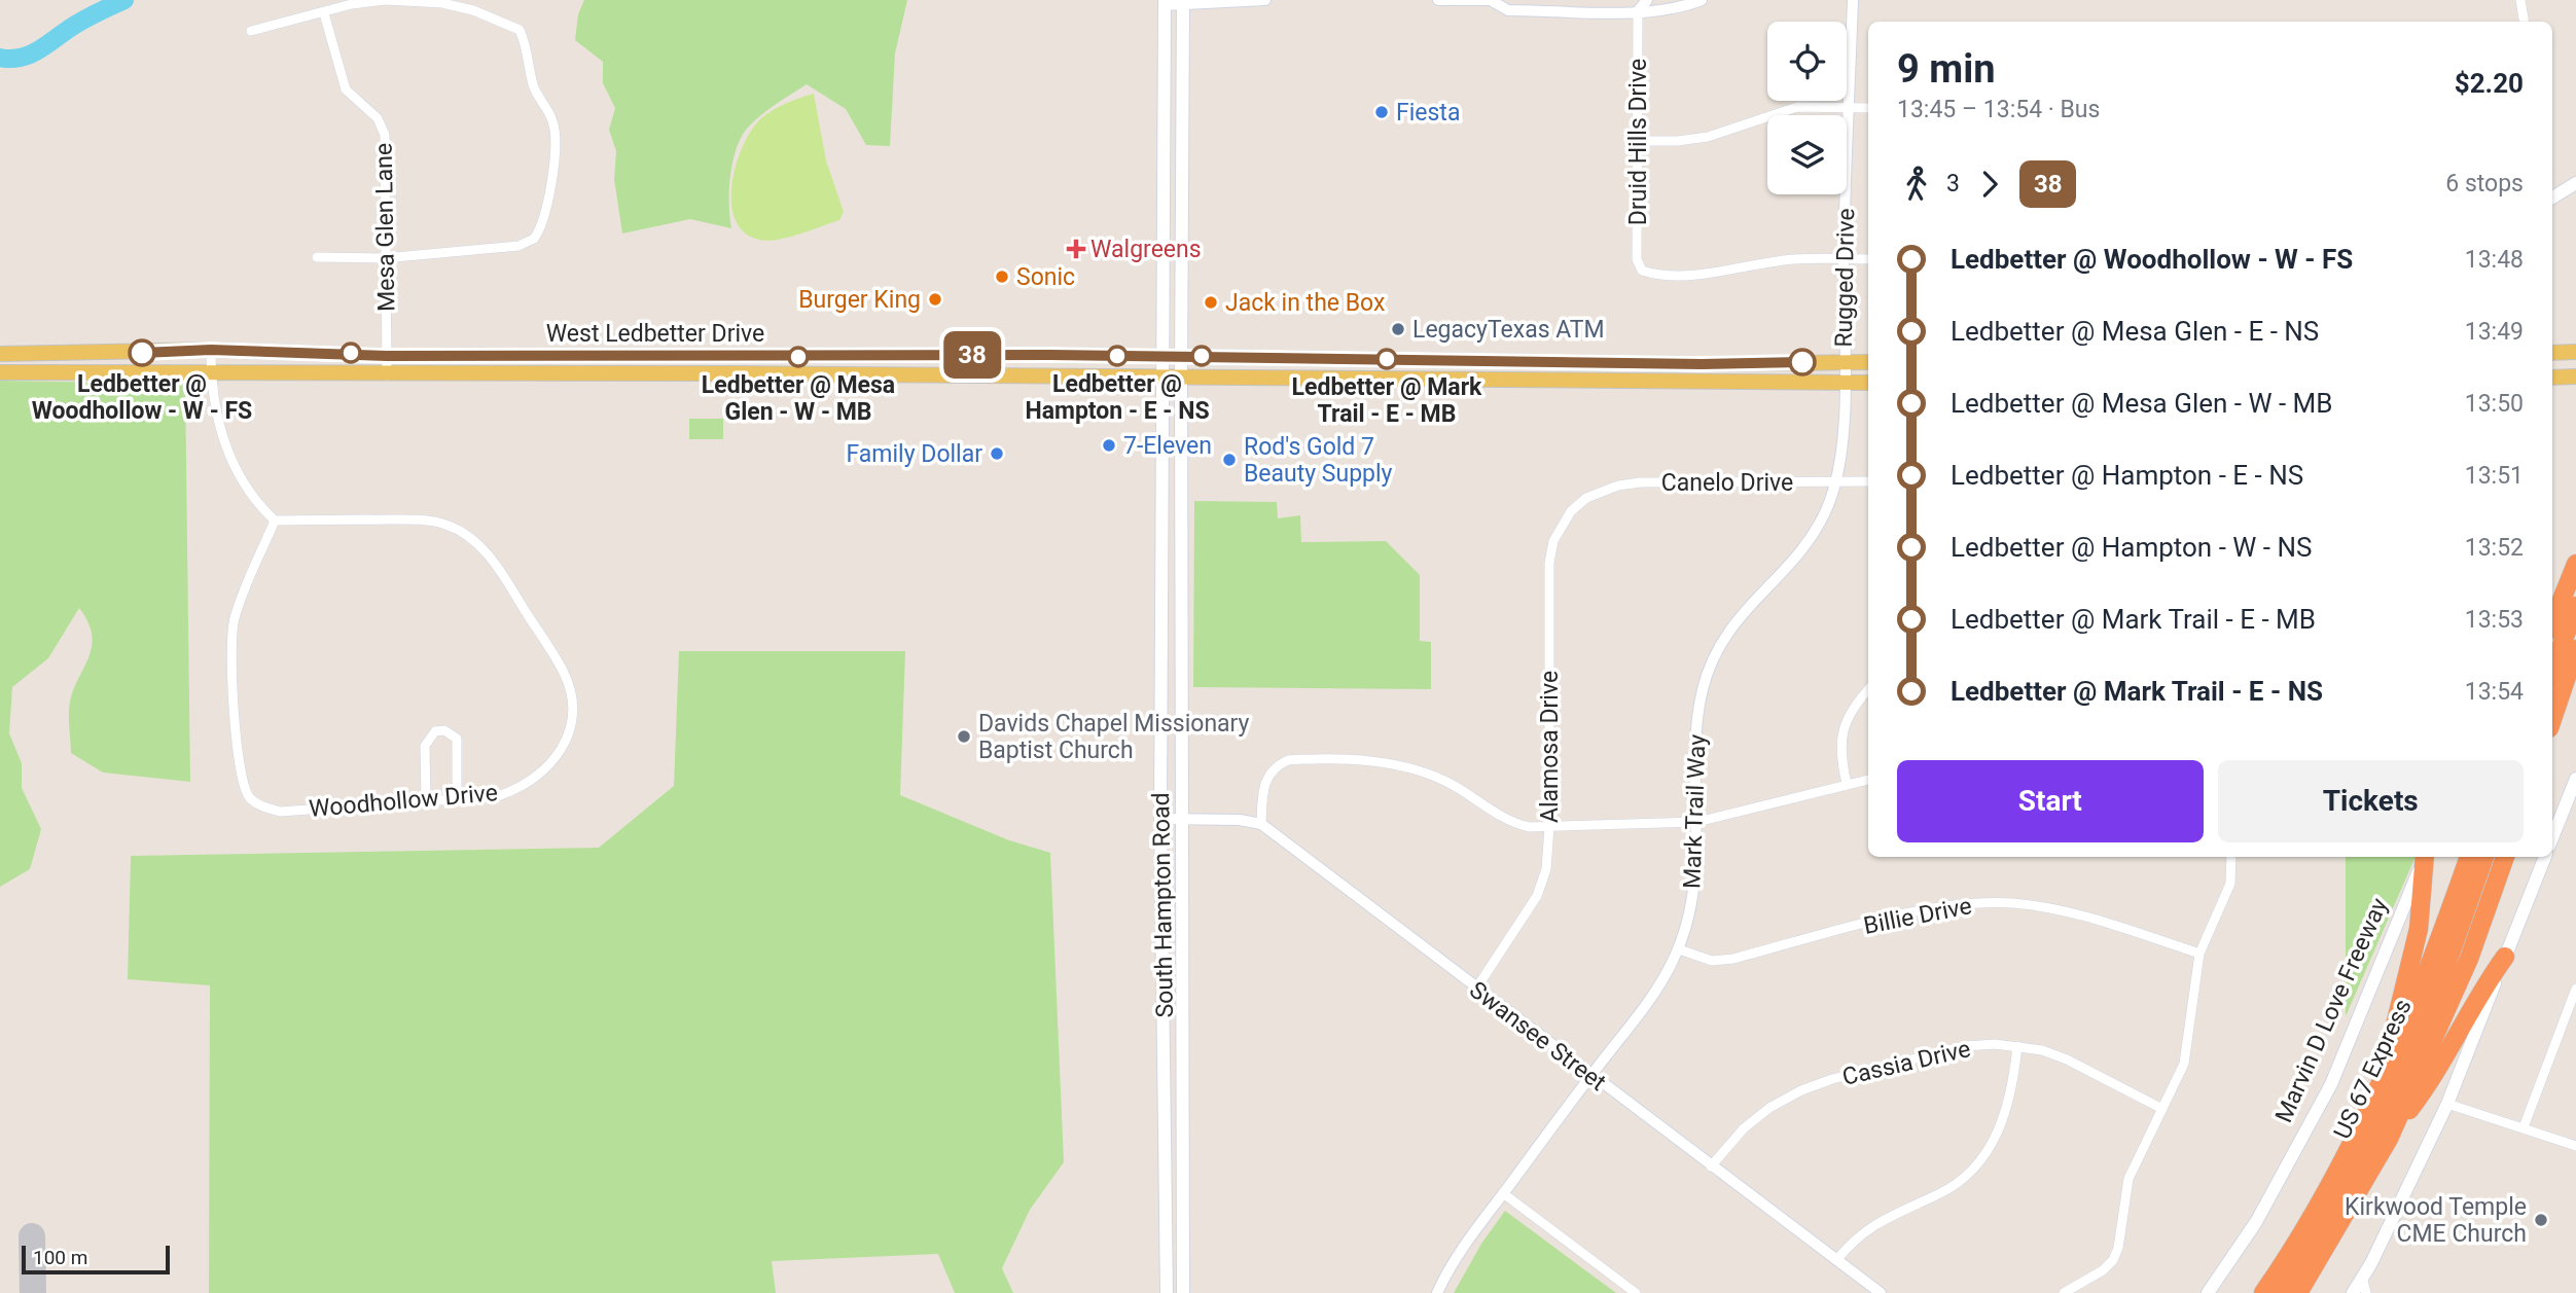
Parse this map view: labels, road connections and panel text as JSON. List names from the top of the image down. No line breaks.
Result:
{"streets":{"highway":["US 67 Express"],"main road":["West Ledbetter Drive","South Hampton Road","Marvin D Love Freeway"],"street":["Druid Hills Drive","Mesa Glen Lane","Rugged Drive","Canelo Drive","Alamosa Drive","Woodhollow Drive","Mark Trail Way","Billie Drive","Swansee Street","Cassia Drive"]},"crossings":[["Druid Hills Drive","Rugged Drive"],["Mesa Glen Lane","West Ledbetter Drive"],["Rugged Drive","West Ledbetter Drive"],["Rugged Drive","Mark Trail Way"],["West Ledbetter Drive","Mark Trail Way"],["West Ledbetter Drive","South Hampton Road"],["Canelo Drive","Alamosa Drive"],["Canelo Drive","Mark Trail Way"],["Alamosa Drive","Swansee Street"],["Mark Trail Way","Billie Drive"],["Mark Trail Way","Swansee Street"],["Swansee Street","Cassia Drive"]],"places":{"other":["Fiesta","Sonic","Burger King","Jack in the Box","LegacyTexas ATM","Ledbetter @ Woodhollow - W - FS","Ledbetter @ Hampton - E - NS","Ledbetter @ Mesa Glen - W - MB","Ledbetter @ Mark Trail - E - MB","7-Eleven","Family Dollar","Rod's Gold 7 Beauty Supply","Davids Chapel Missionary Baptist Church","Kirkwood Temple CME Church"],"health":["Walgreens"]},"lines":["bus line 38"],"scale_bar":"100 m","page":{"on_map":"38","heading":["9 min","13:45 – 13:54 · Bus","$2.20"],"legs":["3","38","6 stops"],"list":[{"name":"Ledbetter @ Woodhollow - W - FS","value":"13:48"},{"name":"Ledbetter @ Mesa Glen - E - NS","value":"13:49"},{"name":"Ledbetter @ Mesa Glen - W - MB","value":"13:50"},{"name":"Ledbetter @ Hampton - E - NS","value":"13:51"},{"name":"Ledbetter @ Hampton - W - NS","value":"13:52"},{"name":"Ledbetter @ Mark Trail - E - MB","value":"13:53"},{"name":"Ledbetter @ Mark Trail - E - NS","value":"13:54"}],"buttons":["Start","Tickets"],"scale":"100 m"}}
